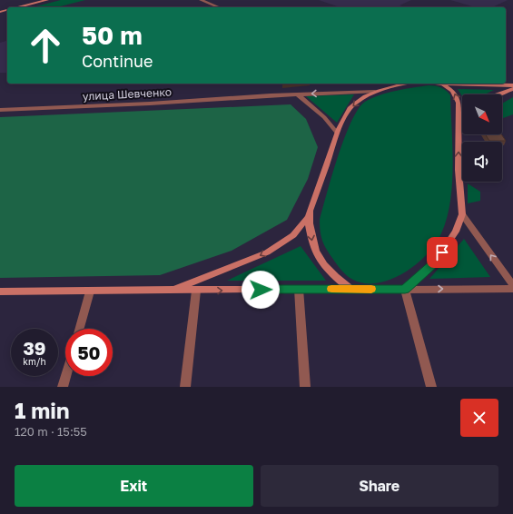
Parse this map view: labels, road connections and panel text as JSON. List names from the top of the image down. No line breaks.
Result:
{"streets":{"street":["улица Шевченко"]},"north":"bottom right","page":{"turn":["50 m","Continue"],"speed":"39 km/h","limit":"50","heading":["1 min","120 m · 15:55"],"buttons":["Exit","Share"]}}
